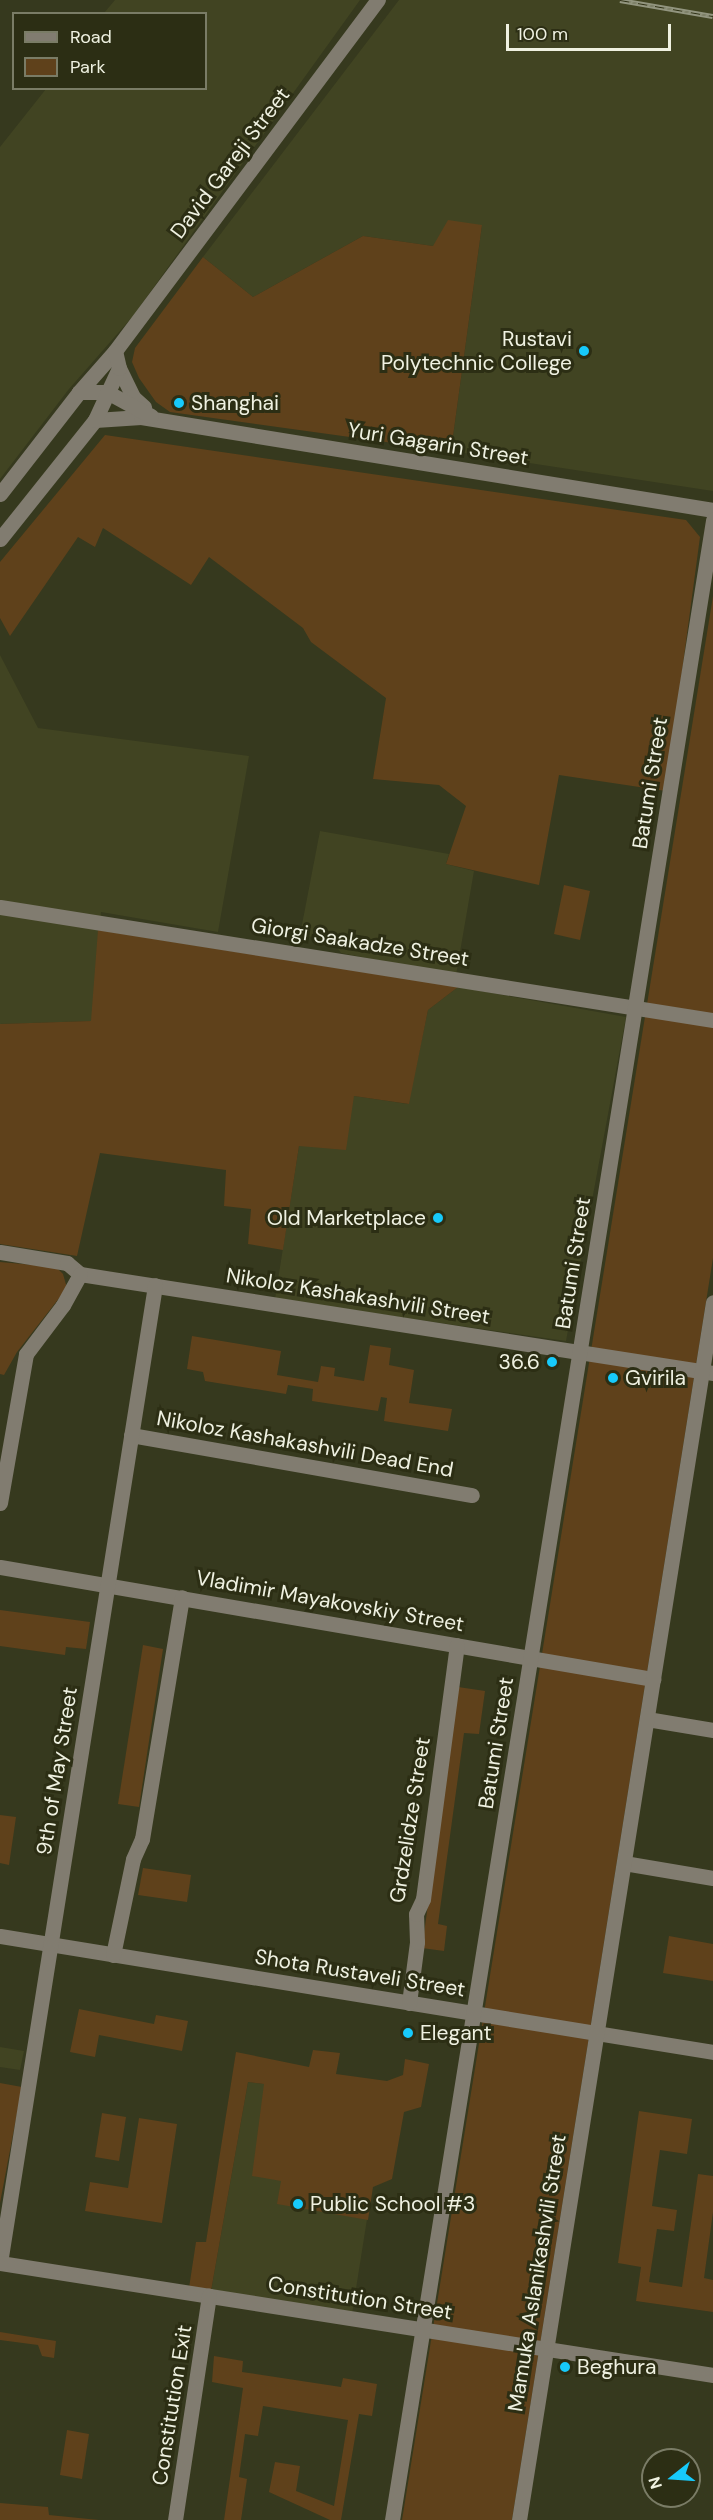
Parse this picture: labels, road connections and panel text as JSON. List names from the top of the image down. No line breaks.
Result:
{"streets":{"street":["David Gareji Street","Yuri Gagarin Street","Batumi Street","Giorgi Saakadze Street","Nikoloz Kashakashvili Street","Nikoloz Kashakashvili Dead End","Vladimir Mayakovskiy Street","9th of May Street","Grdzelidze Street","Shota Rustaveli Street","Mamuka Aslanikashvili Street","Constitution Street","Constitution Exit"]},"crossings":[["David Gareji Street","Yuri Gagarin Street"],["Batumi Street","Giorgi Saakadze Street"],["Batumi Street","Nikoloz Kashakashvili Street"],["Batumi Street","Vladimir Mayakovskiy Street"],["Batumi Street","Shota Rustaveli Street"],["Nikoloz Kashakashvili Street","9th of May Street"],["Nikoloz Kashakashvili Dead End","9th of May Street"],["Vladimir Mayakovskiy Street","9th of May Street"],["Vladimir Mayakovskiy Street","Grdzelidze Street"],["9th of May Street","Shota Rustaveli Street"],["9th of May Street","Constitution Street"],["Grdzelidze Street","Shota Rustaveli Street"],["Shota Rustaveli Street","Mamuka Aslanikashvili Street"],["Mamuka Aslanikashvili Street","Constitution Street"],["Constitution Street","Constitution Exit"]],"places":["Rustavi Polytechnic College","Shanghai","Old Marketplace","36.6","Gvirila","Elegant","Public School #3","Beghura"],"legend":["Road","Park"],"scale_bar":"100 m","north":"left"}
